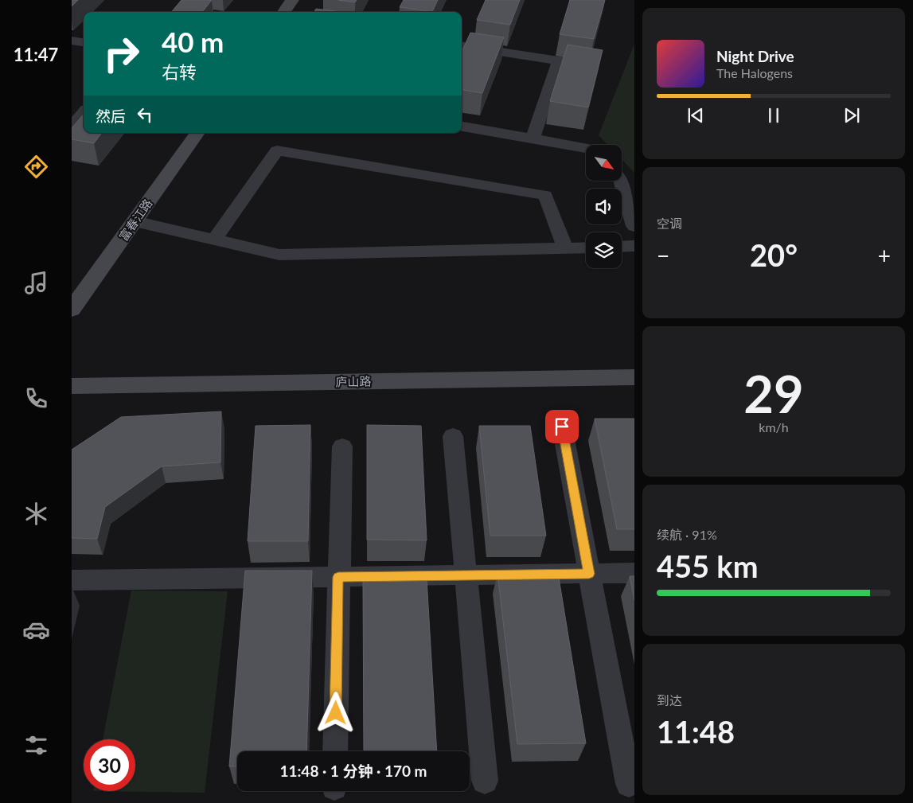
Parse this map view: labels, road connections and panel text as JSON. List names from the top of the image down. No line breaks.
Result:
{"streets":{"street":["富春江路","庐山路"]},"north":"bottom right","page":{"tabs":"11:47","turn":["40 m","右转"],"song":["Night Drive","The Halogens"],"then":"然后","tile":["空调",["29","km/h"],["续航 · 91%","455 km"],["到达","11:48"]],"heat":["−","20°","+"],"limit":"30","trip":"11:48 · 1 分钟 · 170 m"}}
